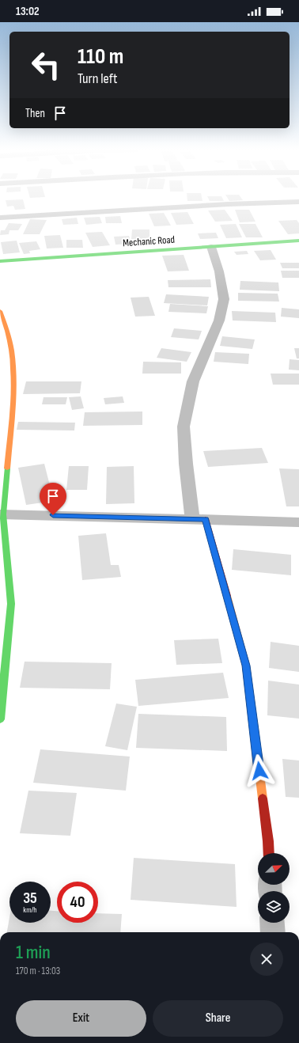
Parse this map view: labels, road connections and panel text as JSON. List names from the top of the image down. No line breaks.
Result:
{"streets":{"street":["Mechanic Road"]},"north":"top right","page":{"status":"13:02","turn":["110 m","Turn left"],"then":"Then","speed":"35 km/h","limit":"40","heading":["1 min","170 m · 13:03"],"buttons":["Exit","Share"]}}
